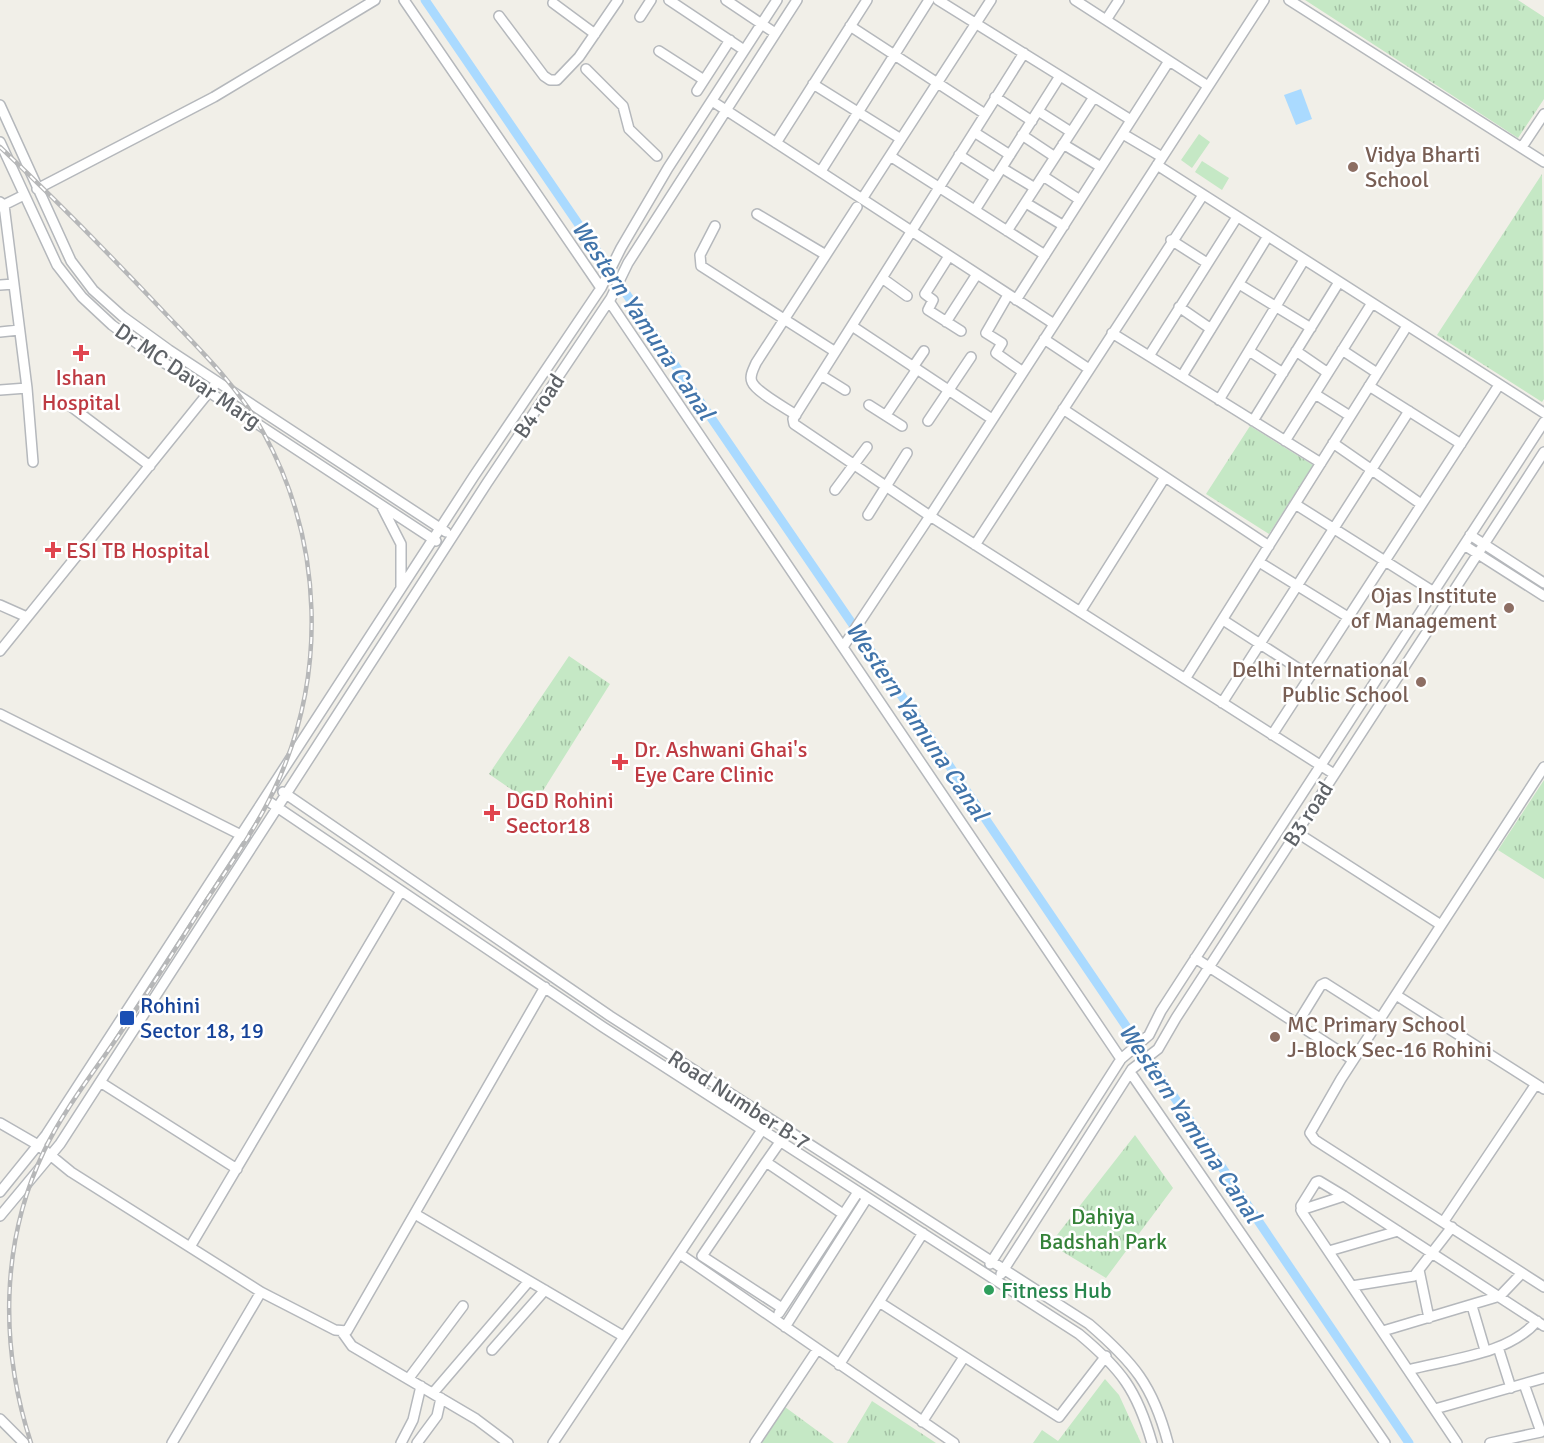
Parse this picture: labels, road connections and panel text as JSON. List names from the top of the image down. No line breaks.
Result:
{"streets":{"street":["Dr MC Davar Marg","B4 road","B3 road","Road Number B-7"]},"crossings":[["Dr MC Davar Marg","B4 road"],["B4 road","Road Number B-7"],["B3 road","Road Number B-7"]],"water":["Western Yamuna Canal"],"parks":["Dahiya Badshah Park"],"places":{"other":["Vidya Bharti School","Ojas Institute of Management","Delhi International Public School","MC Primary School J-Block Sec-16 Rohini","Fitness Hub"],"health":["Ishan Hospital","ESI TB Hospital","Dr. Ashwani Ghai's Eye Care Clinic","DGD Rohini Sector18"],"transit":["Rohini Sector 18, 19"]}}
